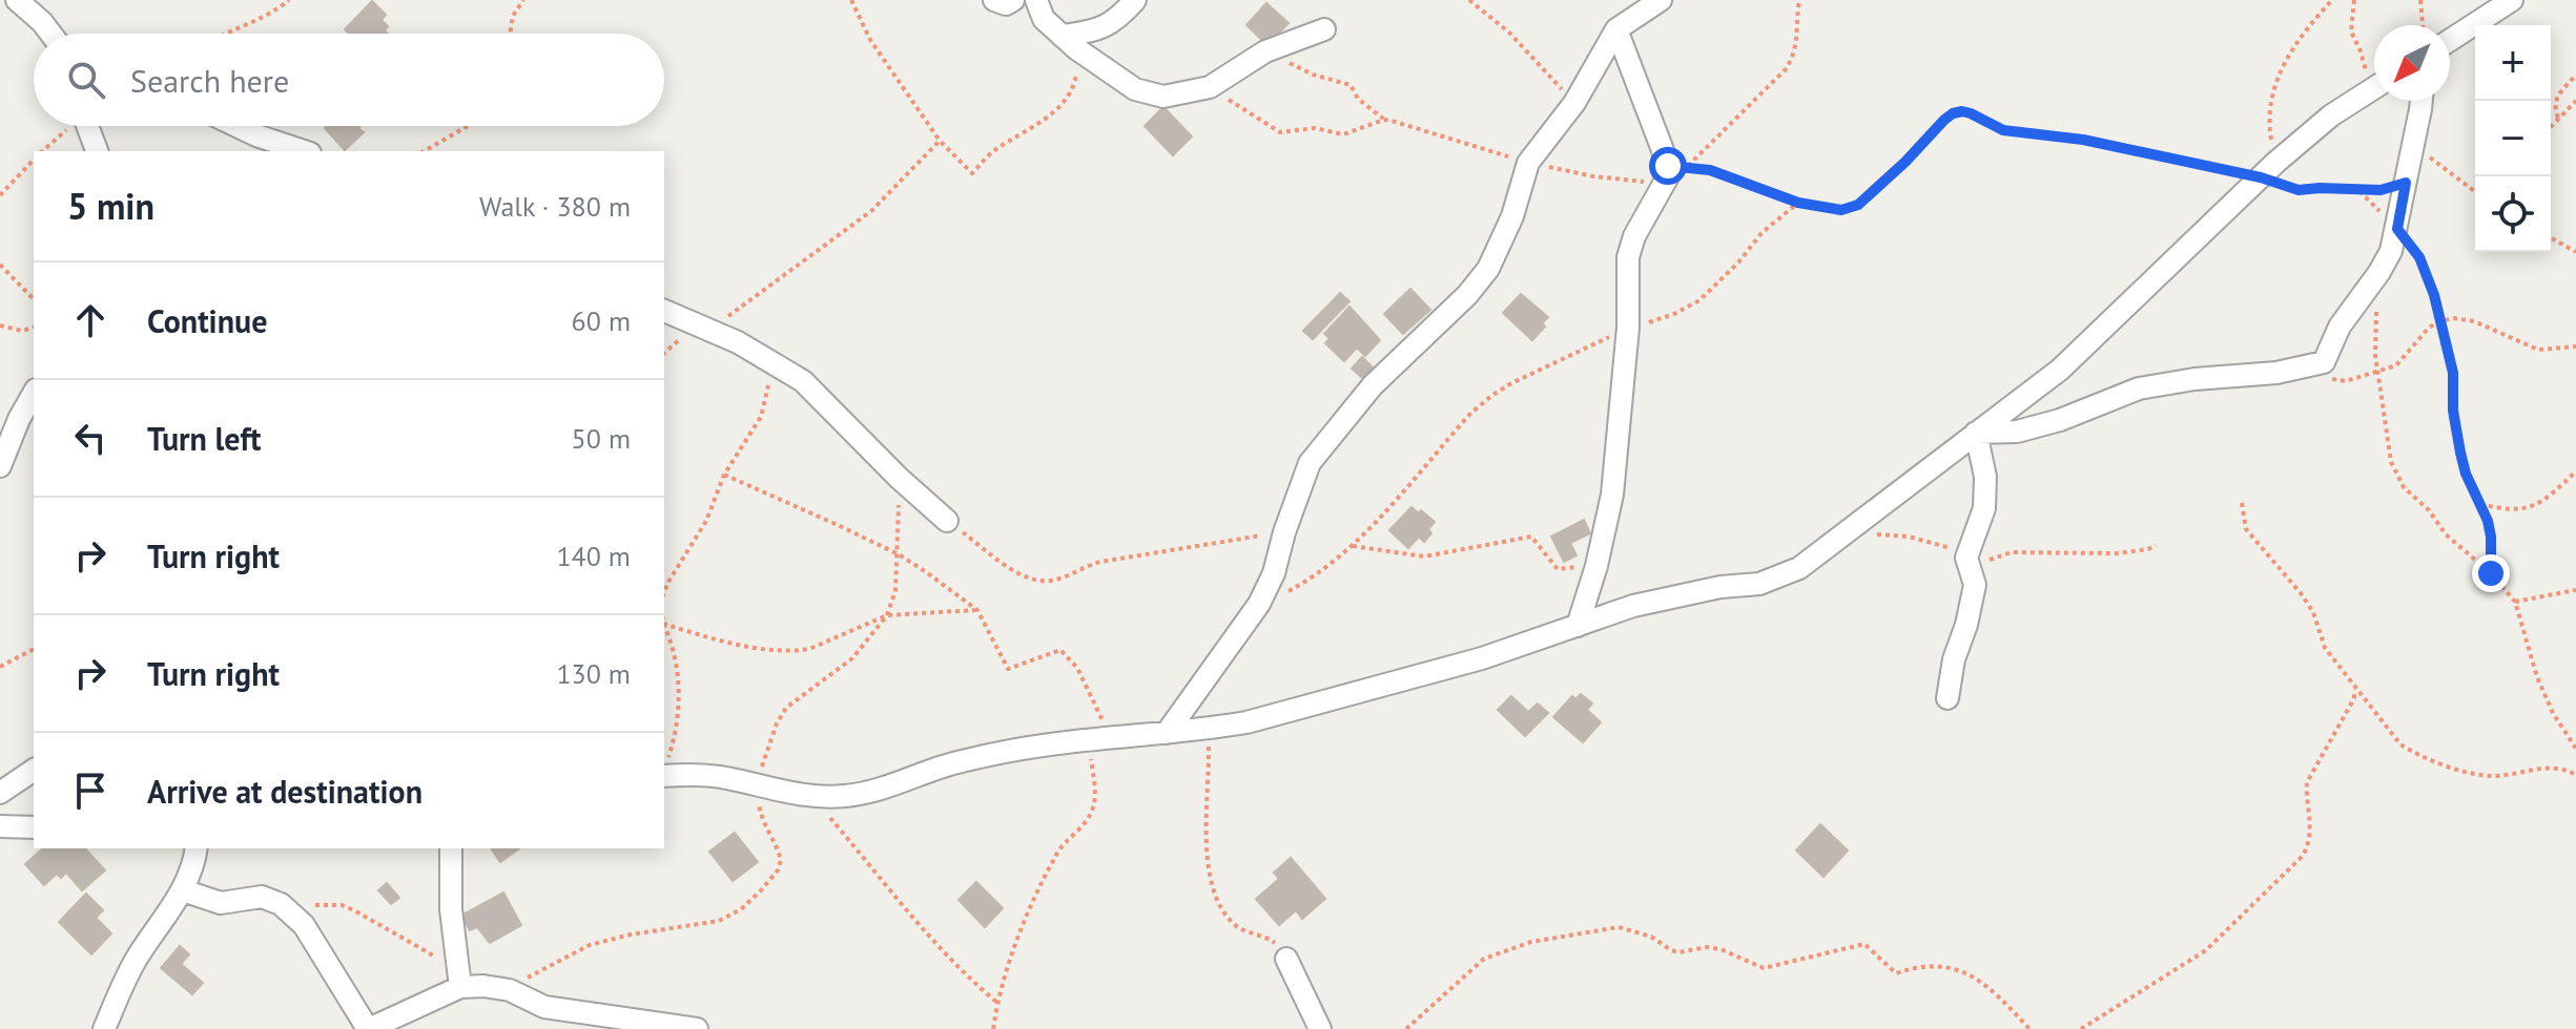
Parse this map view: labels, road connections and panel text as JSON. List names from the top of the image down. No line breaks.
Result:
{"north":"bottom left","page":{"map_buttons":["+","−"],"search":"Search here","heading":["5 min","Walk · 380 m"],"list":[["Continue","60 m"],["Turn left","50 m"],["Turn right","140 m"],["Turn right","130 m"],"Arrive at destination"]}}
